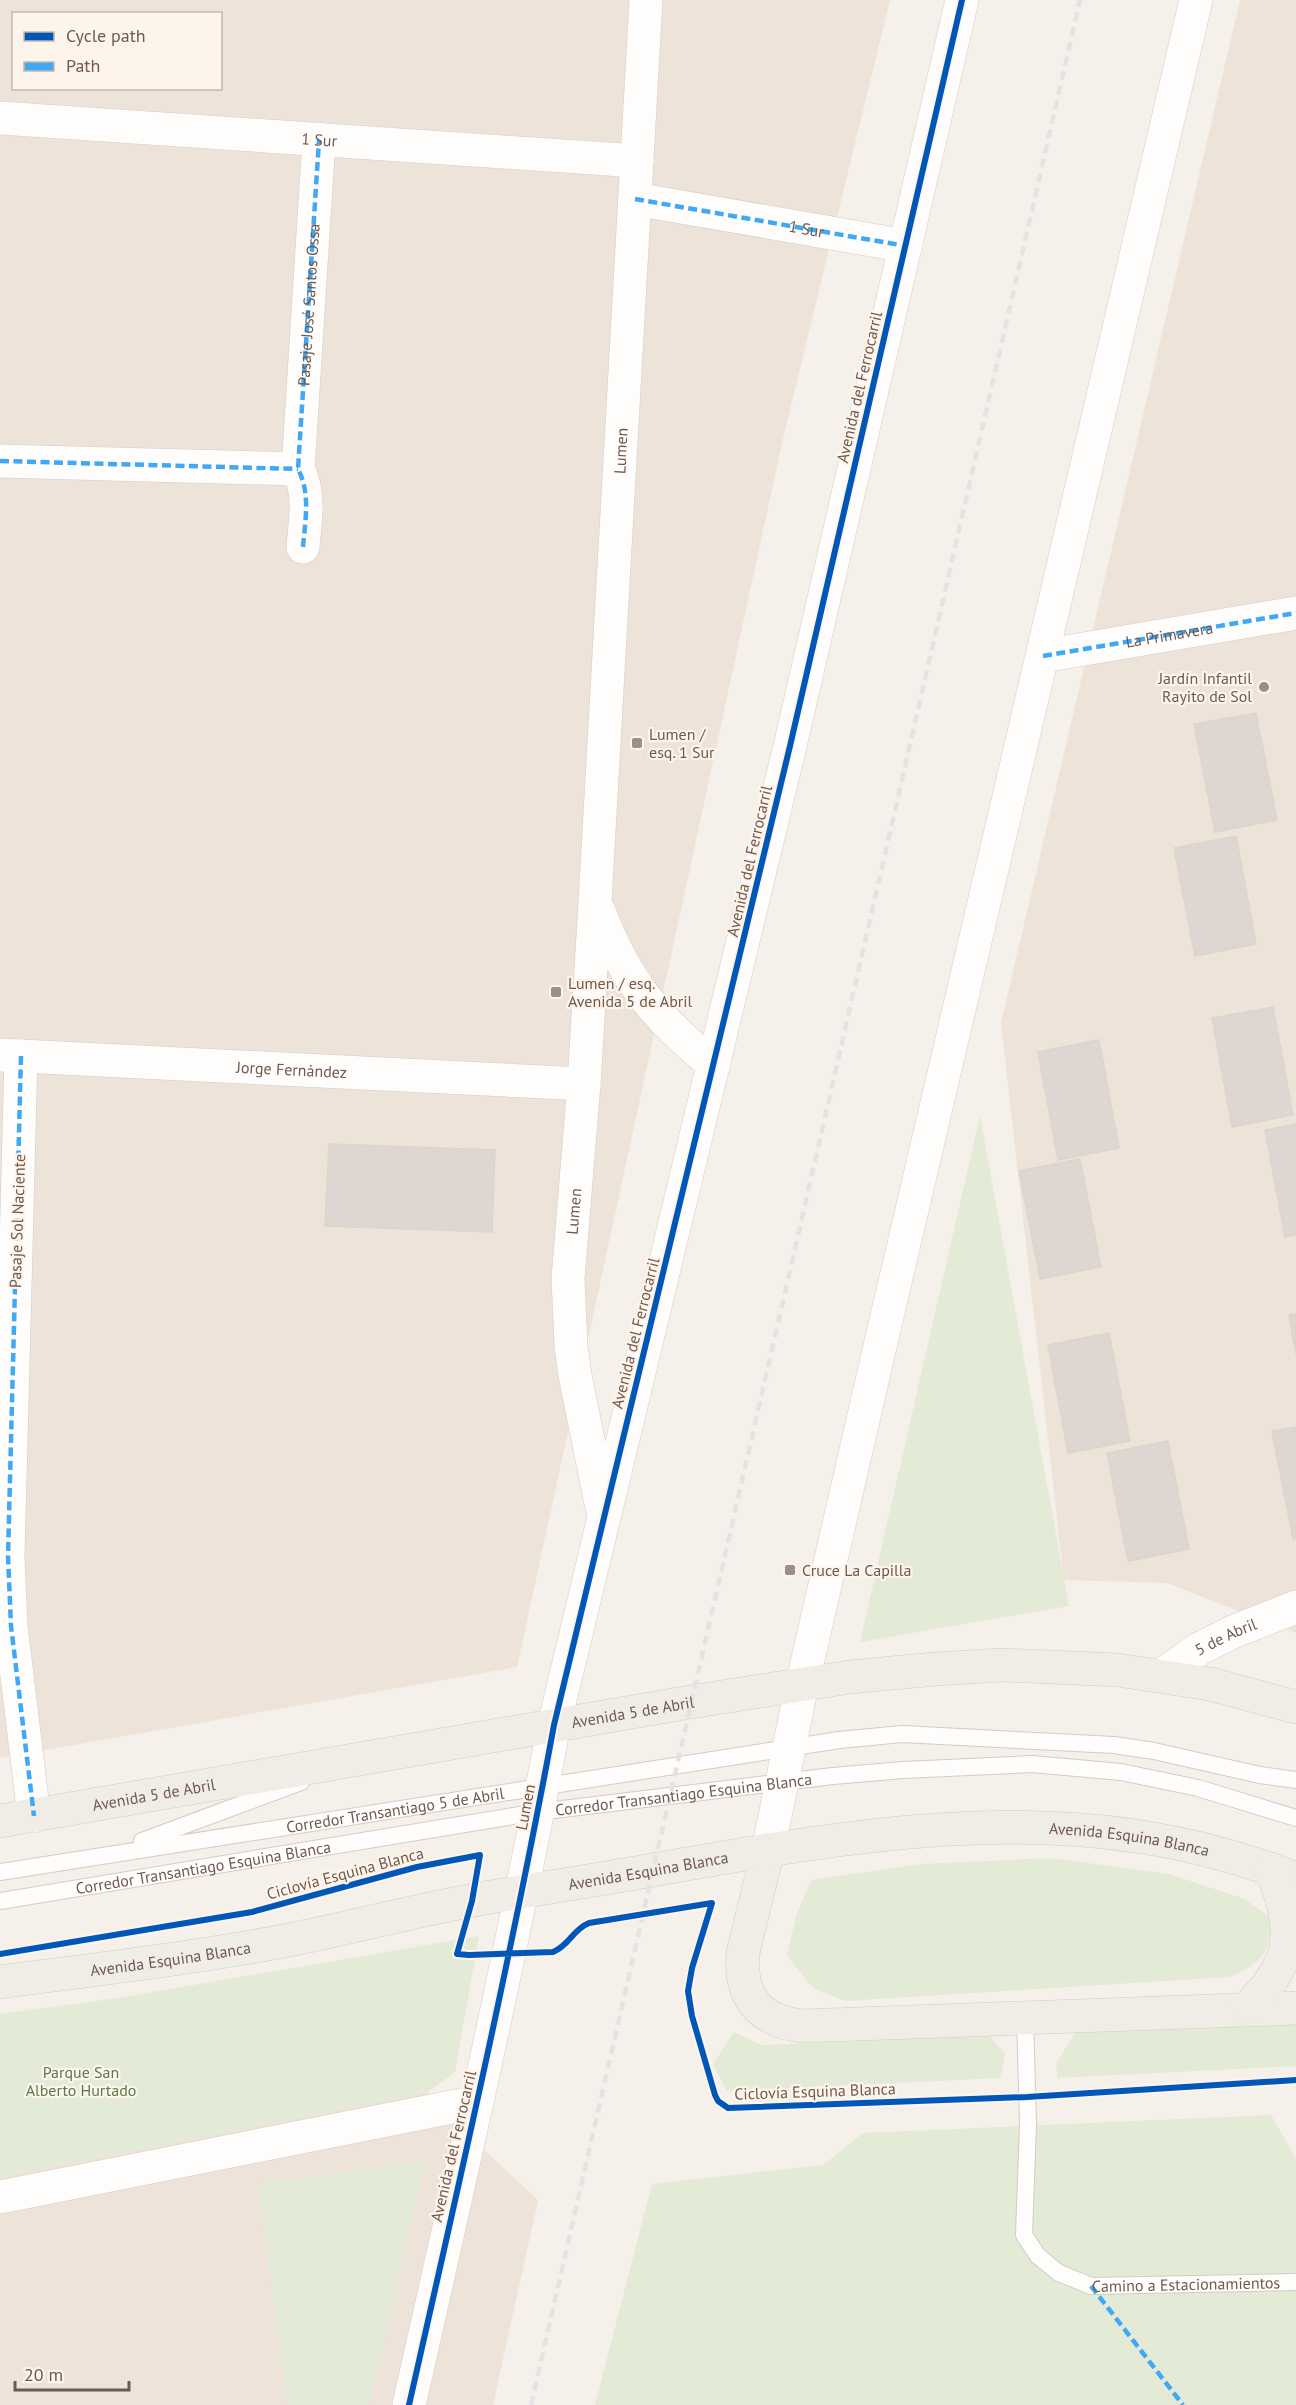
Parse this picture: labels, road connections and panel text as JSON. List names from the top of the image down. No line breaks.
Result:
{"streets":{"main road":["Avenida 5 de Abril","Avenida Esquina Blanca"],"street":["1 Sur","Pasaje José Santos Ossa","Avenida del Ferrocarril","Lumen","La Primavera","Jorge Fernández","Pasaje Sol Naciente","5 de Abril"],"lane":["Corredor Transantiago Esquina Blanca","Corredor Transantiago 5 de Abril","Camino a Estacionamientos"],"cycle path":["Ciclovía Esquina Blanca"]},"crossings":[["1 Sur","Pasaje José Santos Ossa"],["1 Sur","Avenida del Ferrocarril"],["1 Sur","Lumen"],["Avenida del Ferrocarril","Lumen"],["Avenida del Ferrocarril","Avenida 5 de Abril"],["Avenida del Ferrocarril","Avenida Esquina Blanca"],["Lumen","Jorge Fernández"],["Lumen","Avenida 5 de Abril"],["Lumen","Corredor Transantiago Esquina Blanca"],["Lumen","Corredor Transantiago 5 de Abril"],["Lumen","Avenida Esquina Blanca"],["Jorge Fernández","Pasaje Sol Naciente"],["Pasaje Sol Naciente","Avenida 5 de Abril"],["5 de Abril","Avenida 5 de Abril"],["Corredor Transantiago Esquina Blanca","Corredor Transantiago 5 de Abril"]],"parks":["Parque San Alberto Hurtado"],"places":{"other":["Jardín Infantil Rayito de Sol"],"transit":["Lumen / esq. 1 Sur","Lumen / esq. Avenida 5 de Abril","Cruce La Capilla"]},"legend":["Cycle path","Path"],"scale_bar":"20 m"}
